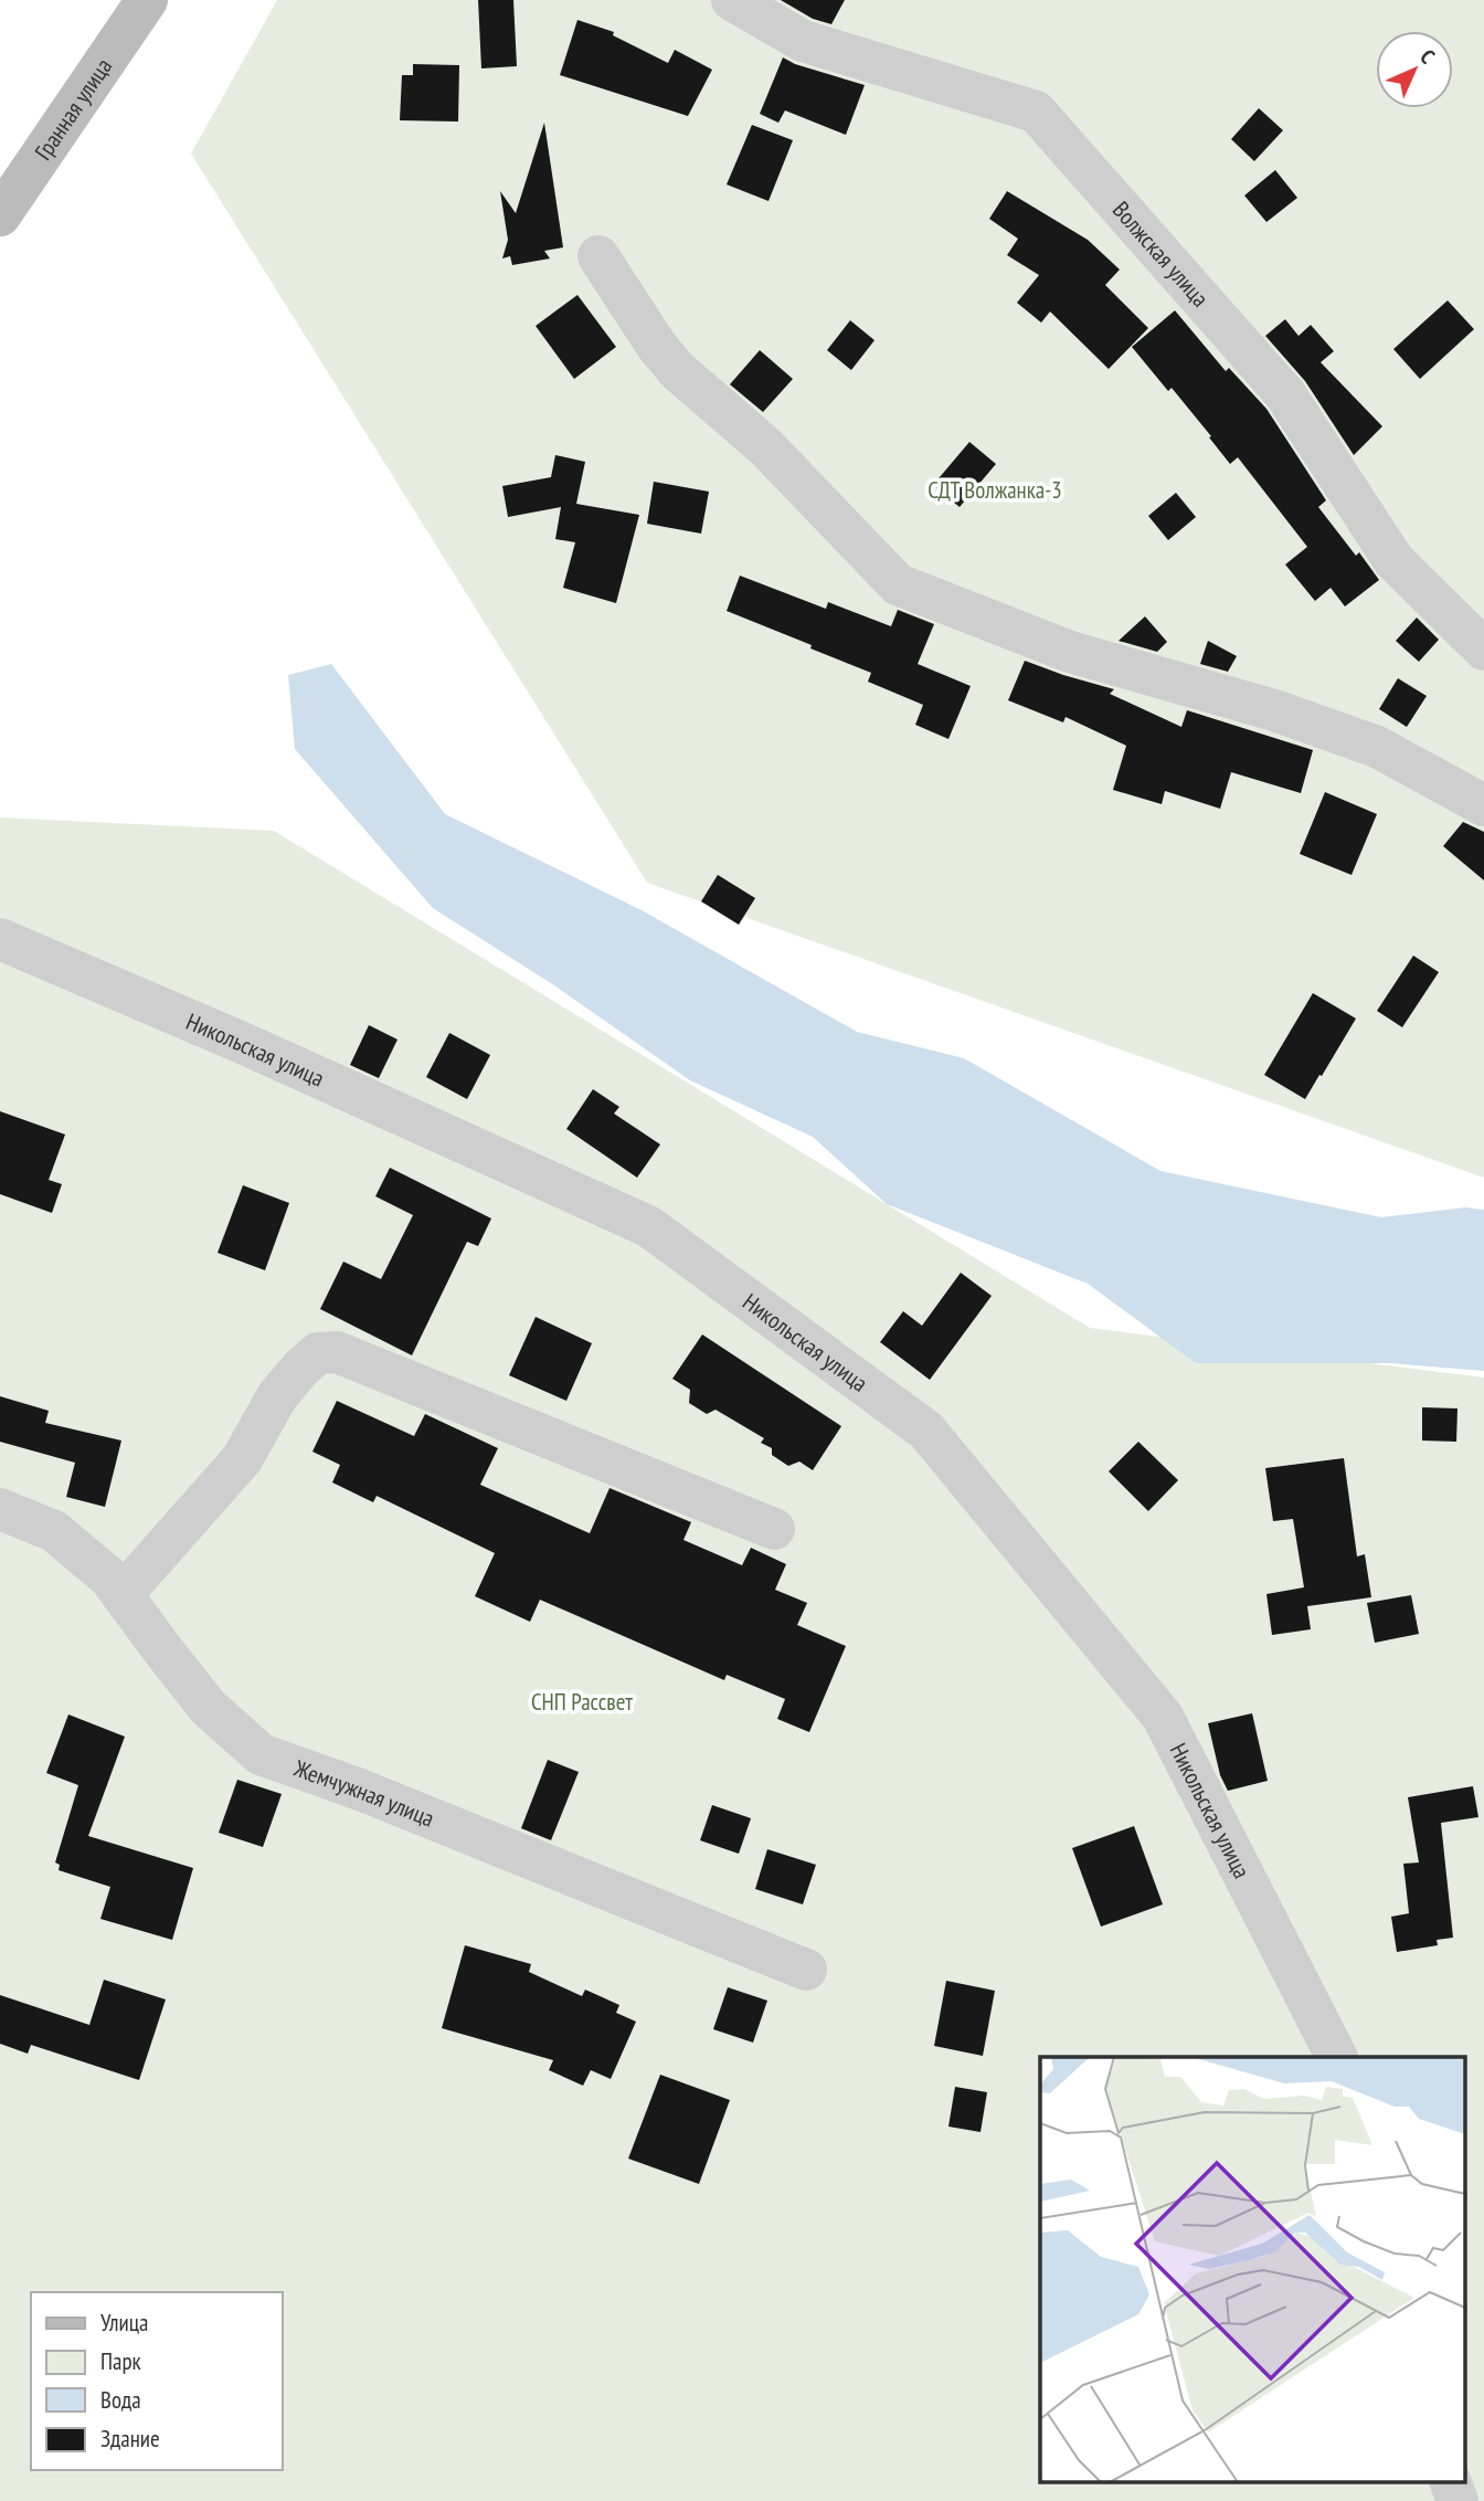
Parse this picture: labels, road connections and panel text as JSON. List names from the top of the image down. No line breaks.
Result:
{"streets":{"street":["Гранная улица","Волжская улица","Никольская улица","Жемчужная улица"]},"parks":["СДТ Волжанка-3","СНП Рассвет"],"legend":["Улица","Парк","Вода","Здание"],"north":"top right"}
